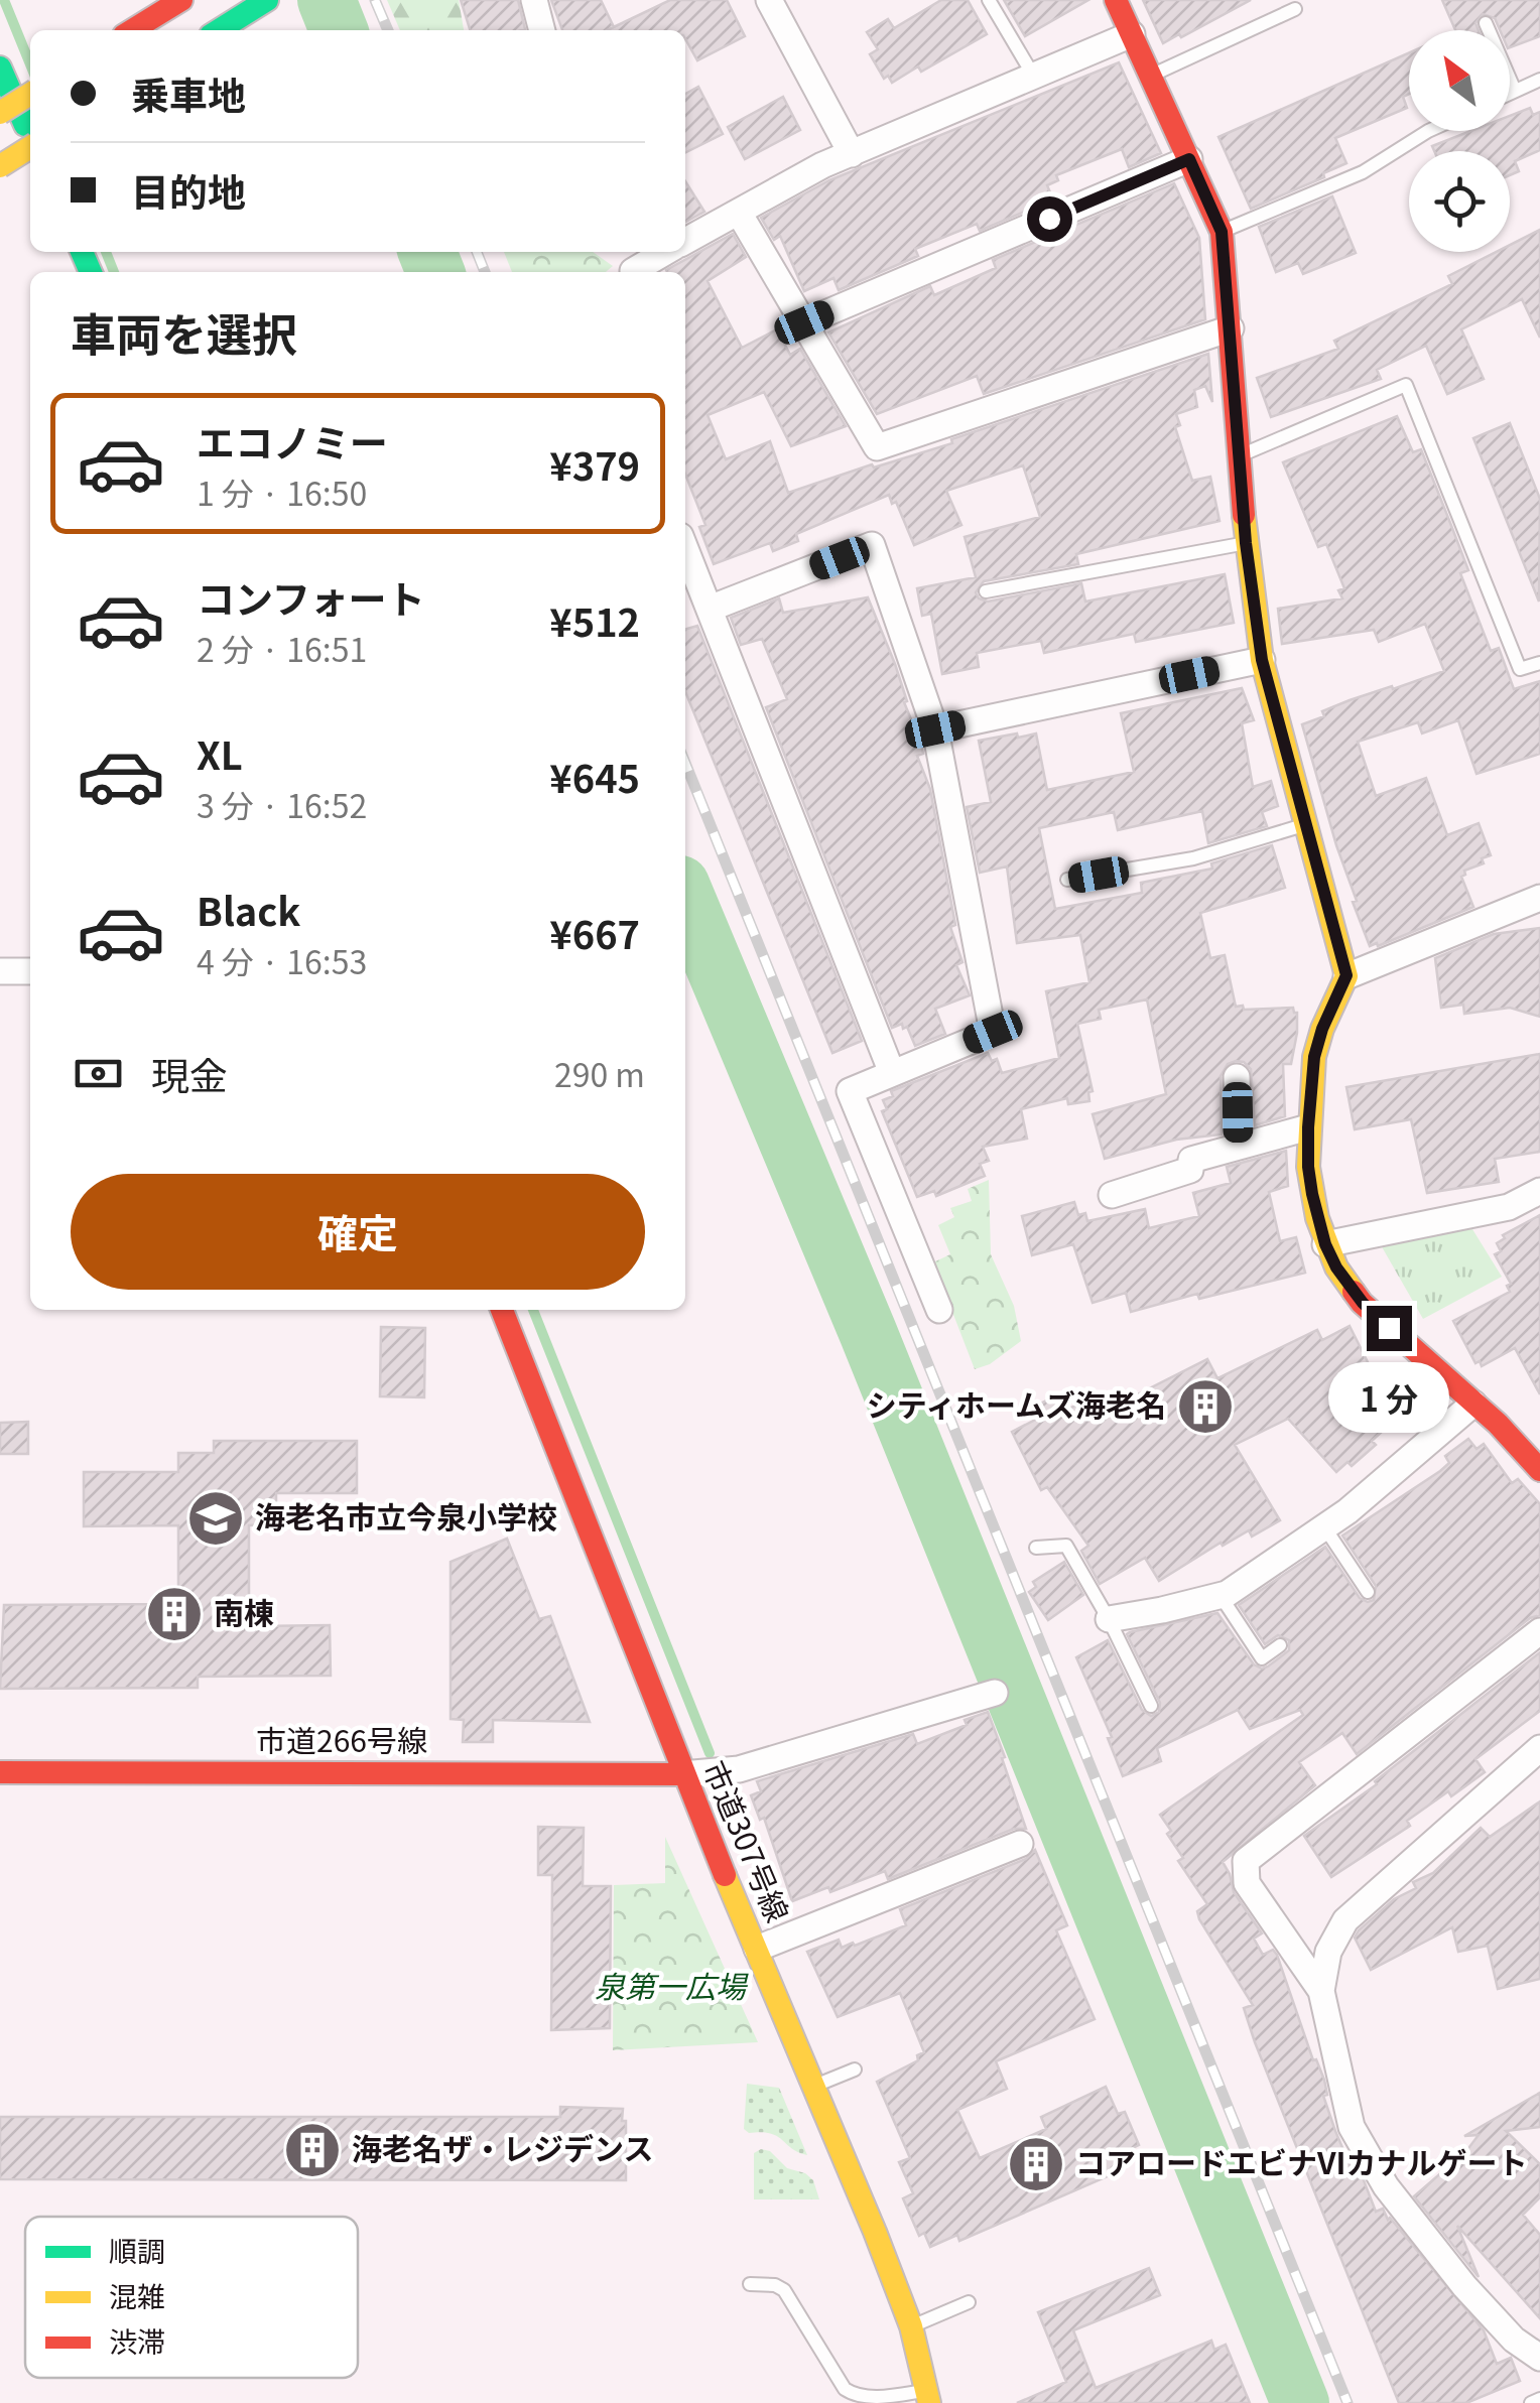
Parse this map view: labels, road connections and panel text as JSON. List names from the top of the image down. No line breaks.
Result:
{"streets":{"main road":["市道266号線","市道307号線"]},"crossings":[["市道266号線","市道307号線"]],"parks":["泉第一広場"],"places":{"building":["シティホームズ海老名","南棟","海老名ザ・レジデンス","コアロードエビナVIカナルゲート"],"school or university":["海老名市立今泉小学校"]},"legend":["順調","混雑","渋滞"],"north":"top left","page":{"banner":["乗車地","目的地"],"heading":"車両を選択","list":[{"name":"エコノミー","note":"1 分 · 16:50","value":"¥379"},{"name":"コンフォート","note":"2 分 · 16:51","value":"¥512"},{"name":"XL","note":"3 分 · 16:52","value":"¥645"},{"name":"Black","note":"4 分 · 16:53","value":"¥667"}],"pay":["現金","290 m"],"buttons":"確定","bubble":"1 分"}}
